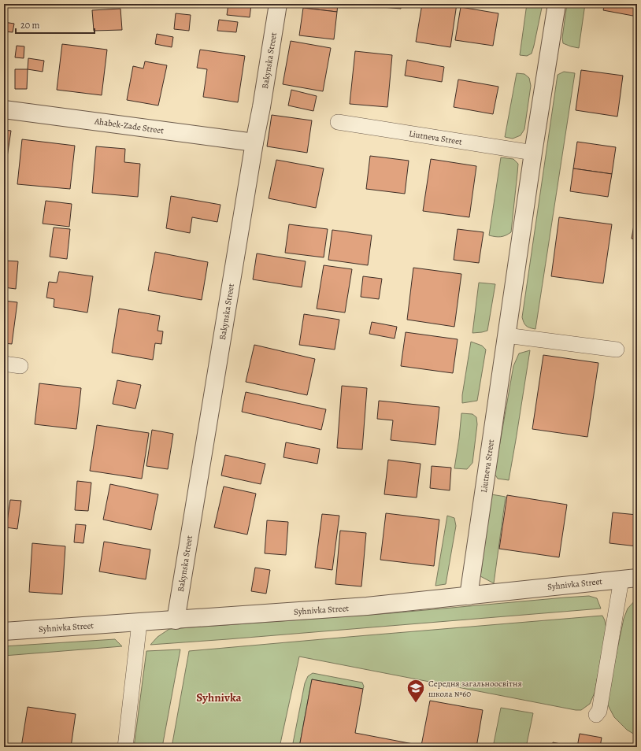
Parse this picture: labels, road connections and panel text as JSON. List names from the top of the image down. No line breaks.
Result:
{"streets":{"street":["Bakynska Street","Ahabek-Zade Street","Liutneva Street","Syhnivka Street"]},"crossings":[["Bakynska Street","Ahabek-Zade Street"],["Bakynska Street","Syhnivka Street"],["Liutneva Street","Syhnivka Street"]],"districts":["Syhnivka"],"places":{"school or university":["Середня загальноосвітня школа №60"]},"scale_bar":"20 m"}
